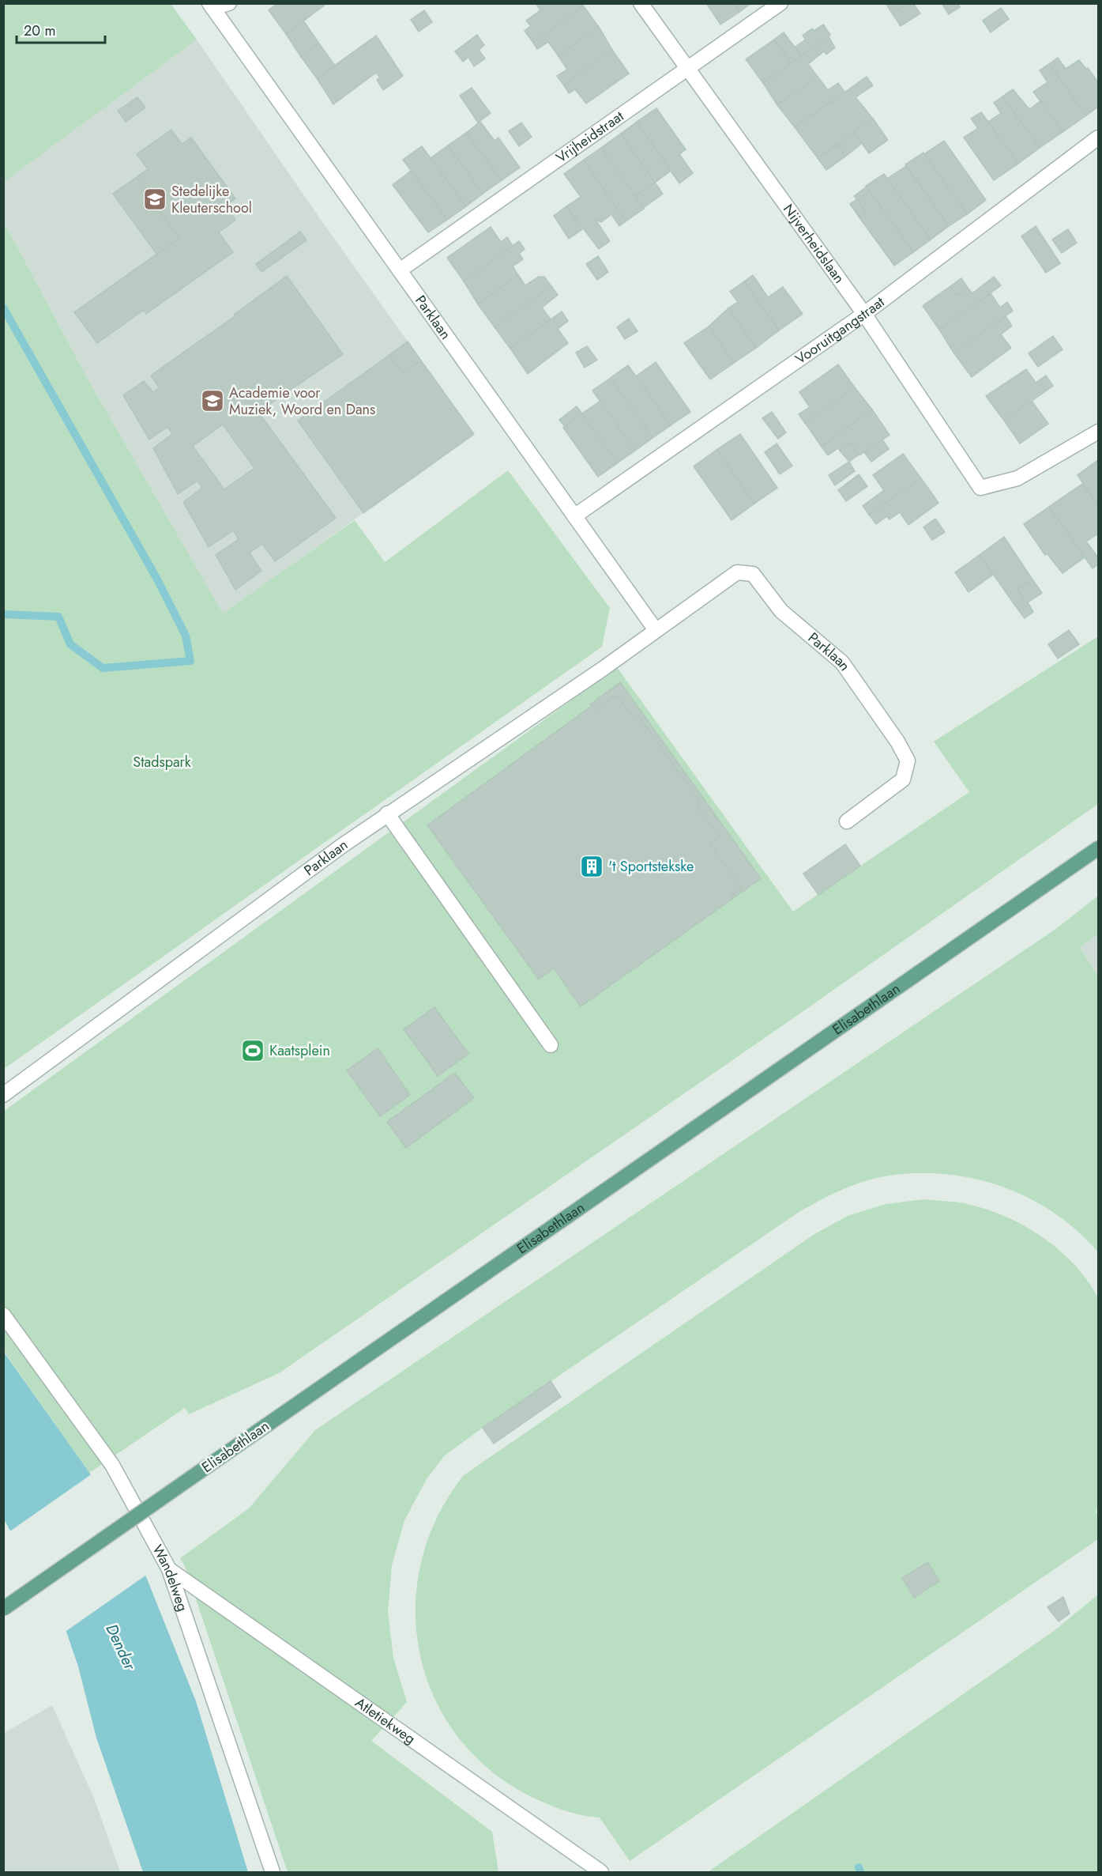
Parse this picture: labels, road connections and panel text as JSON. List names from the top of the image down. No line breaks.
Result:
{"streets":{"main road":["Elisabethlaan"],"street":["Vrijheidstraat","Nijverheidslaan","Parklaan","Vooruitgangstraat","Wandelweg","Atletiekweg"]},"crossings":[["Vrijheidstraat","Nijverheidslaan"],["Vrijheidstraat","Parklaan"],["Nijverheidslaan","Vooruitgangstraat"],["Parklaan","Vooruitgangstraat"],["Wandelweg","Atletiekweg"]],"water":["Dender"],"parks":["Stadspark"],"places":{"school or university":["Stedelijke Kleuterschool","Academie voor Muziek, Woord en Dans"],"building":["'t Sportstekske"],"sports":["Kaatsplein"]},"scale_bar":"20 m"}
